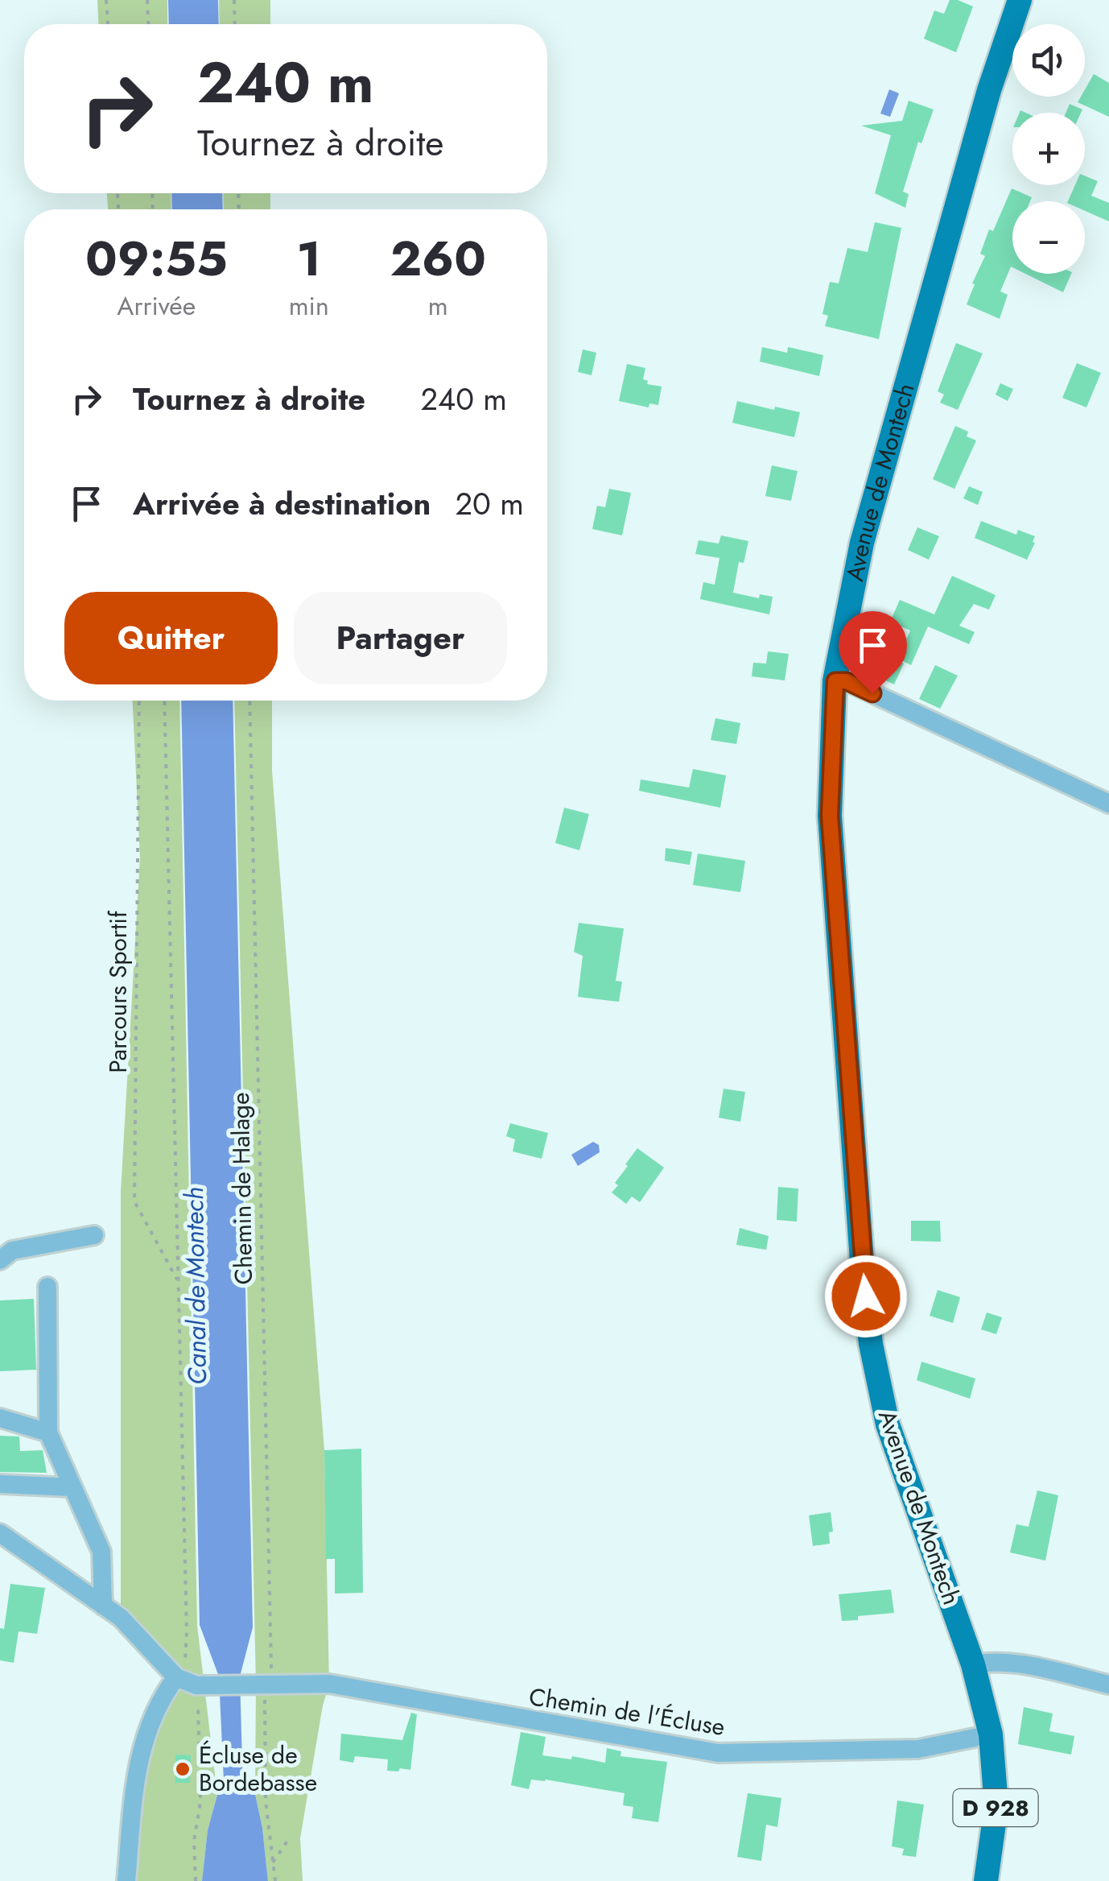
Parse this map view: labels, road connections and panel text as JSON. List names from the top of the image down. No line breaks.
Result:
{"streets":{"main road":["Avenue de Montech","D 928"],"street":["Chemin de l'Écluse"],"path":["Parcours Sportif","Chemin de Halage"]},"crossings":[["Avenue de Montech","Chemin de l'Écluse"],["Avenue de Montech","D 928"],["Chemin de Halage","Chemin de l'Écluse"],["Chemin de l'Écluse","D 928"]],"water":["Canal de Montech"],"places":["Écluse de Bordebasse"],"page":{"map_buttons":["+","−"],"turn":["240 m","Tournez à droite"],"eta":["09:55","Arrivée","1","min","260","m"],"list":[{"name":"Tournez à droite","value":"240 m"},{"name":"Arrivée à destination","value":"20 m"}],"buttons":["Quitter","Partager"]}}
